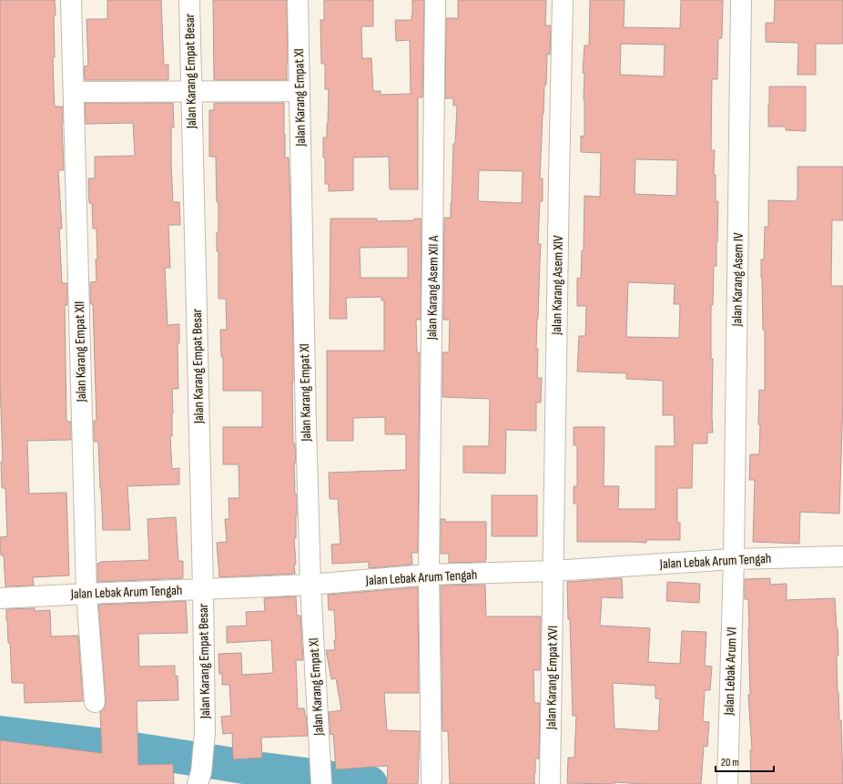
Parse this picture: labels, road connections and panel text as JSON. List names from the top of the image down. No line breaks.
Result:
{"streets":{"street":["Jalan Karang Empat Besar","Jalan Karang Empat XI","Jalan Karang Asem IV","Jalan Karang Asem XIV","Jalan Karang Asem XII A","Jalan Karang Empat XII","Jalan Lebak Arum Tengah","Jalan Lebak Arum VI","Jalan Karang Empat XVI"]},"crossings":[["Jalan Karang Empat Besar","Jalan Lebak Arum Tengah"],["Jalan Karang Empat XI","Jalan Lebak Arum Tengah"],["Jalan Karang Asem IV","Jalan Lebak Arum Tengah"],["Jalan Karang Asem IV","Jalan Lebak Arum VI"],["Jalan Karang Asem XIV","Jalan Lebak Arum Tengah"],["Jalan Karang Asem XIV","Jalan Karang Empat XVI"],["Jalan Karang Asem XII A","Jalan Lebak Arum Tengah"],["Jalan Karang Empat XII","Jalan Lebak Arum Tengah"],["Jalan Lebak Arum Tengah","Jalan Lebak Arum VI"],["Jalan Lebak Arum Tengah","Jalan Karang Empat XVI"]],"scale_bar":"20 m"}
